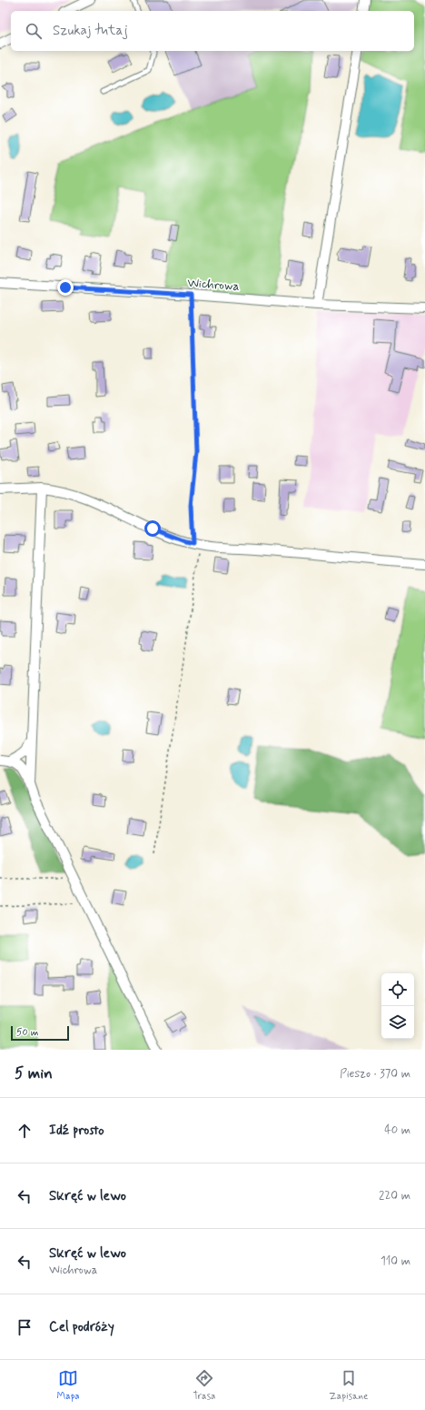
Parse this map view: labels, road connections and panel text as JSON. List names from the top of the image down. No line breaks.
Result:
{"streets":{"street":["Wichrowa"]},"scale_bar":"50 m","page":{"search":"Szukaj tutaj","scale":"50 m","heading":["5 min","Pieszo · 370 m"],"list":[["Idź prosto","40 m"],["Skręć w lewo","220 m"],["Skręć w lewo","Wichrowa","110 m"],"Cel podróży"],"nav":["Mapa","Trasa","Zapisane"]}}
